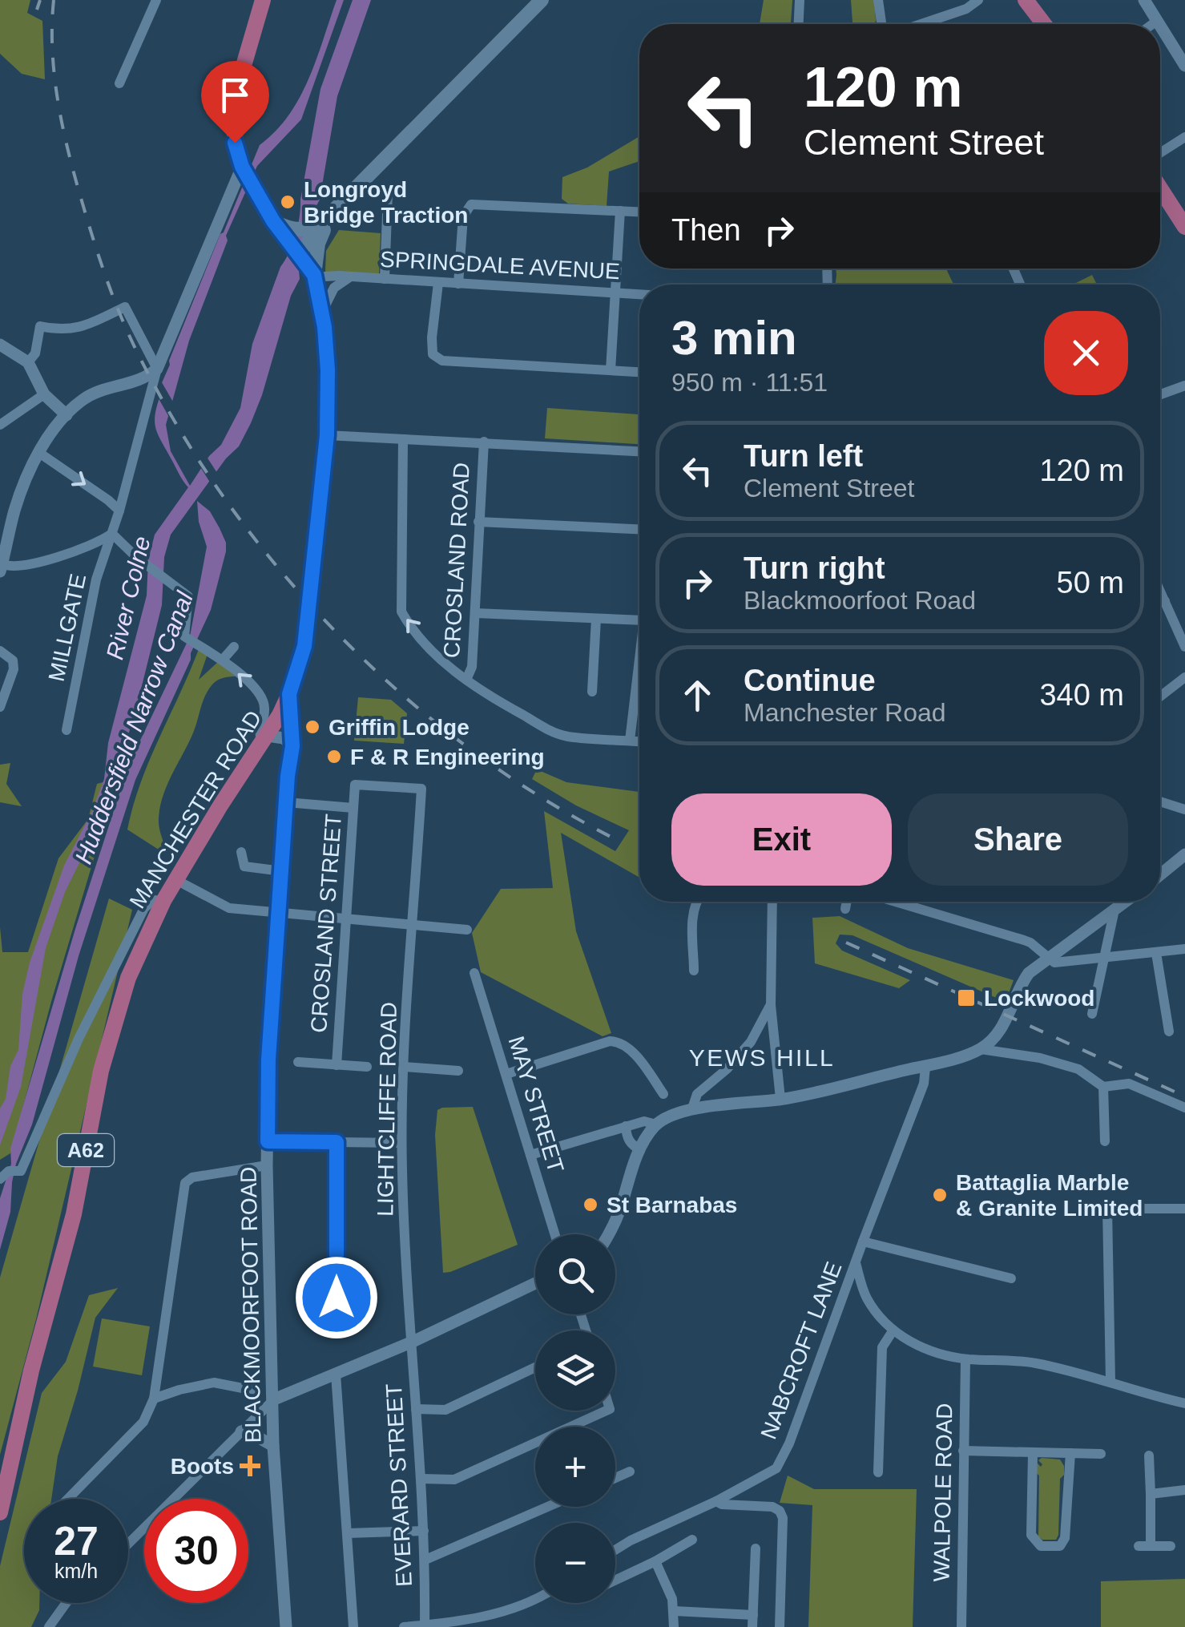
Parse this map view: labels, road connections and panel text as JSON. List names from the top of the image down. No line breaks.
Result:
{"streets":{"main road":["MANCHESTER ROAD","A62"],"street":["SPRINGDALE AVENUE","CROSLAND ROAD","MILLGATE","CROSLAND STREET","MAY STREET","LIGHTCLIFFE ROAD","BLACKMOORFOOT ROAD","NABCROFT LANE","EVERARD STREET","WALPOLE ROAD"]},"crossings":[["SPRINGDALE AVENUE","MANCHESTER ROAD"],["MANCHESTER ROAD","BLACKMOORFOOT ROAD"],["CROSLAND STREET","LIGHTCLIFFE ROAD"],["LIGHTCLIFFE ROAD","EVERARD STREET"]],"districts":["YEWS HILL"],"water":["River Colne","Huddersfield Narrow Canal"],"places":{"other":["Longroyd Bridge Traction","Griffin Lodge","F & R Engineering","Battaglia Marble & Granite Limited","St Barnabas"],"transit":["Lockwood"],"health":["Boots"]},"page":{"turn":["120 m","Clement Street"],"then":"Then","heading":["3 min","950 m · 11:51"],"list":[{"name":"Turn left","note":"Clement Street","value":"120 m"},{"name":"Turn right","note":"Blackmoorfoot Road","value":"50 m"},{"name":"Continue","note":"Manchester Road","value":"340 m"}],"buttons":["Exit","Share"],"map_buttons":["+","−"],"speed":"27 km/h","limit":"30"}}
